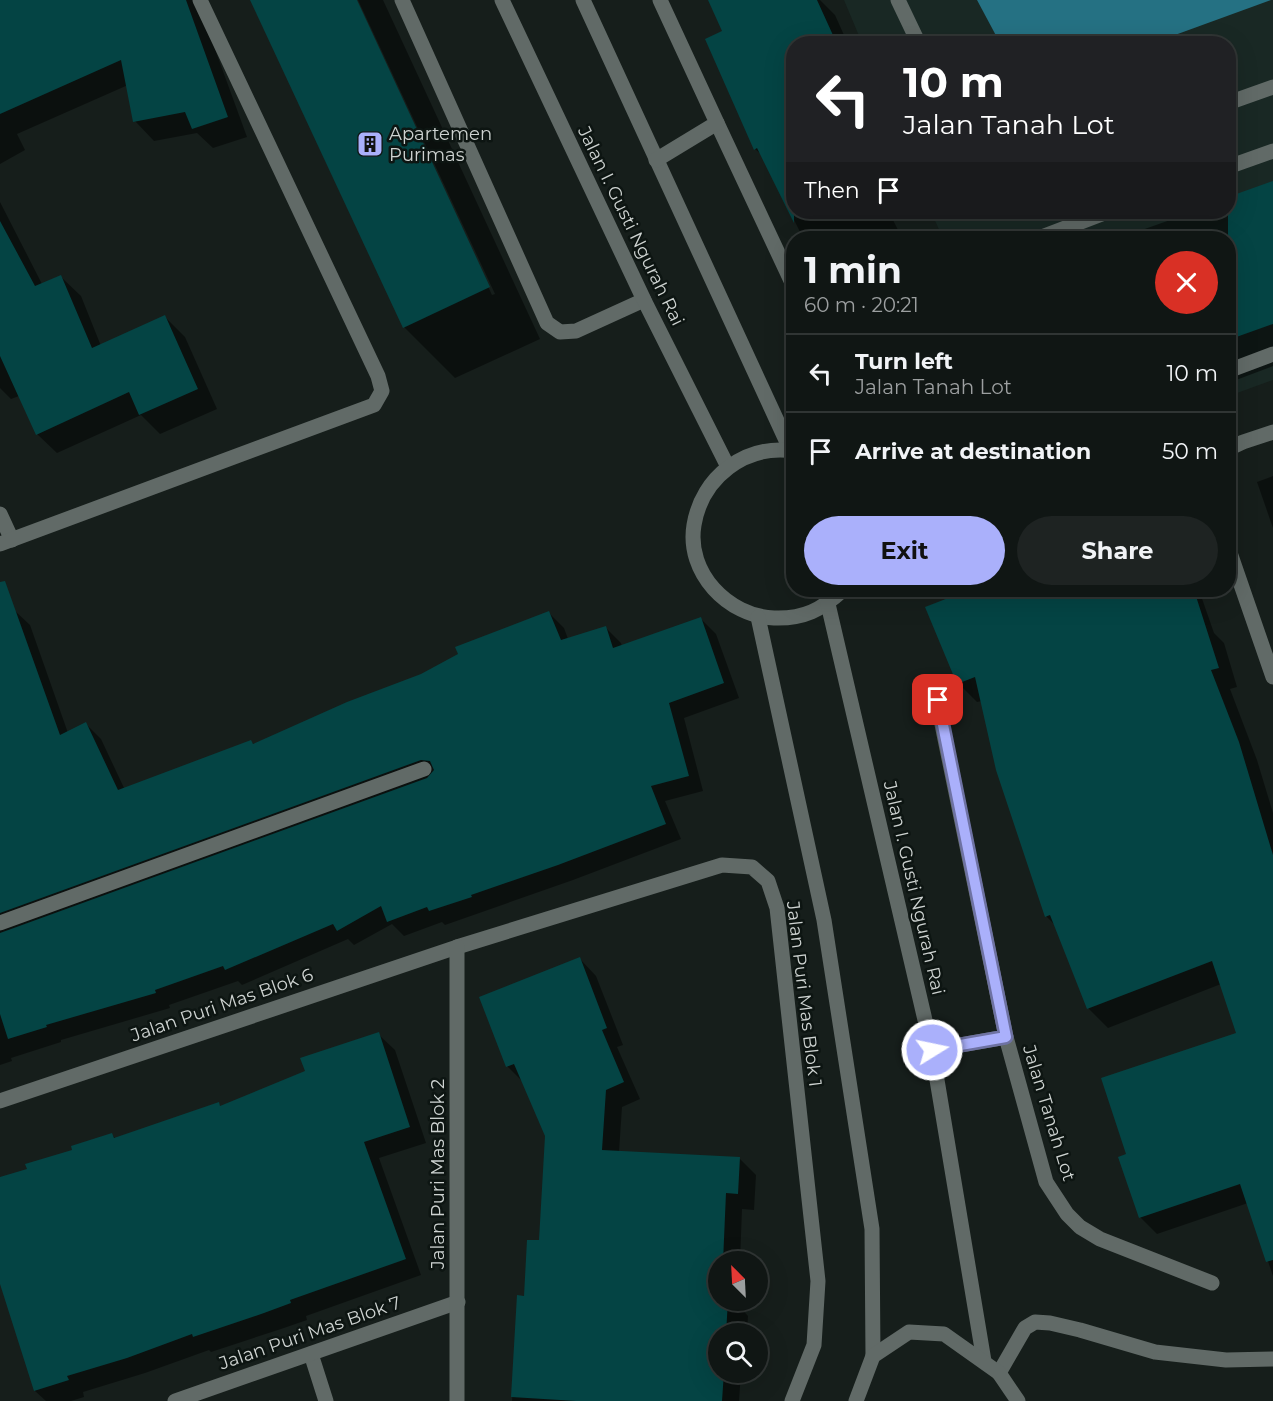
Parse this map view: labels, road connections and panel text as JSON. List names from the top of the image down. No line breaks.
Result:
{"streets":{"street":["Jalan I. Gusti Ngurah Rai","Jalan Puri Mas Blok 1","Jalan Puri Mas Blok 6","Jalan Tanah Lot","Jalan Puri Mas Blok 2","Jalan Puri Mas Blok 7"]},"crossings":[["Jalan I. Gusti Ngurah Rai","Jalan Tanah Lot"],["Jalan Puri Mas Blok 1","Jalan Puri Mas Blok 6"],["Jalan Puri Mas Blok 1","Jalan Puri Mas Blok 2"],["Jalan Puri Mas Blok 6","Jalan Puri Mas Blok 2"],["Jalan Puri Mas Blok 2","Jalan Puri Mas Blok 7"]],"places":{"building":["Apartemen Purimas"]},"north":"top left","page":{"turn":["10 m","Jalan Tanah Lot"],"then":"Then","heading":["1 min","60 m · 20:21"],"list":[{"name":"Turn left","note":"Jalan Tanah Lot","value":"10 m"},{"name":"Arrive at destination","value":"50 m"}],"buttons":["Exit","Share"]}}
